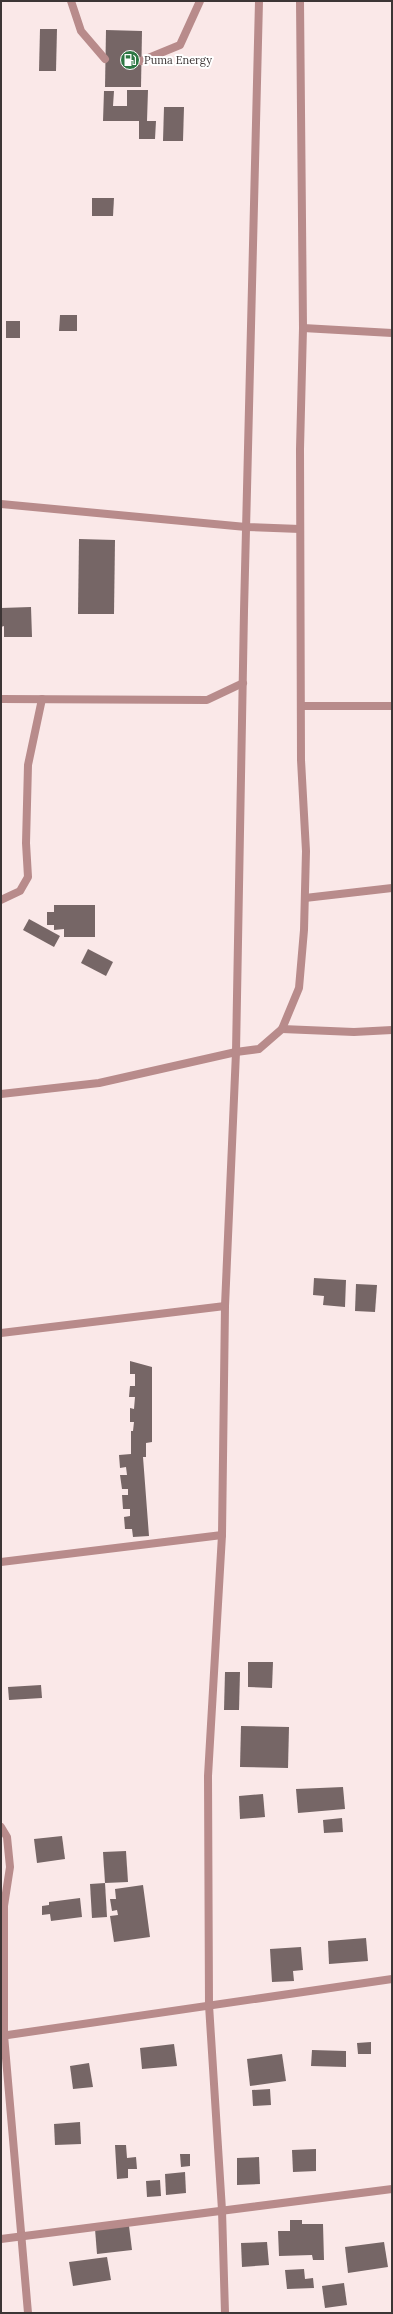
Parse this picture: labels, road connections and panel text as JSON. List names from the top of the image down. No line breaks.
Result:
{"places":{"fuel station":["Puma Energy"]}}
